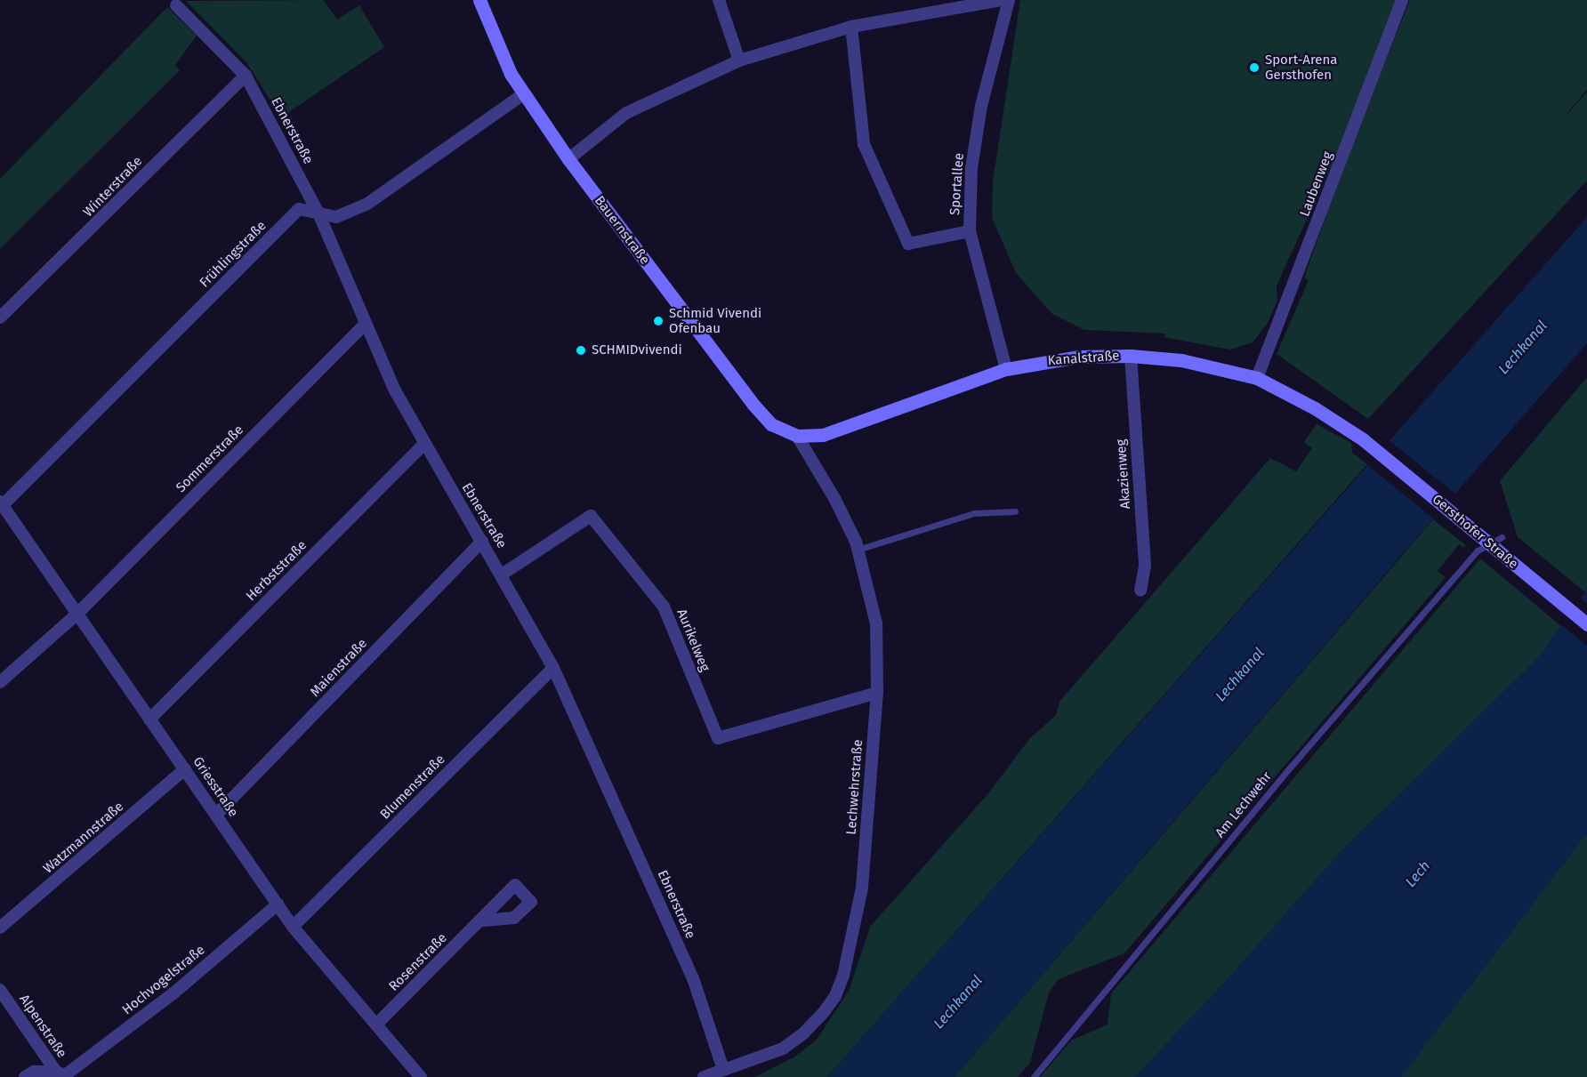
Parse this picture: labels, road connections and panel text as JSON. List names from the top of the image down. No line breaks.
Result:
{"streets":{"main road":["Bauernstraße","Kanalstraße","Gersthofer Straße"],"street":["Ebnerstraße","Sportallee","Laubenweg","Winterstraße","Frühlingstraße","Sommerstraße","Akazienweg","Herbststraße","Aurikelweg","Maienstraße","Griesstraße","Blumenstraße","Lechwehrstraße","Watzmannstraße","Rosenstraße","Hochvogelstraße","Alpenstraße"],"lane":["Am Lechwehr"]},"crossings":[["Ebnerstraße","Winterstraße"],["Ebnerstraße","Frühlingstraße"],["Ebnerstraße","Sommerstraße"],["Ebnerstraße","Herbststraße"],["Ebnerstraße","Aurikelweg"],["Ebnerstraße","Maienstraße"],["Ebnerstraße","Blumenstraße"],["Ebnerstraße","Lechwehrstraße"],["Sportallee","Kanalstraße"],["Laubenweg","Kanalstraße"],["Bauernstraße","Frühlingstraße"],["Bauernstraße","Kanalstraße"],["Bauernstraße","Lechwehrstraße"],["Frühlingstraße","Griesstraße"],["Kanalstraße","Akazienweg"],["Kanalstraße","Gersthofer Straße"],["Kanalstraße","Lechwehrstraße"],["Sommerstraße","Griesstraße"],["Gersthofer Straße","Am Lechwehr"],["Herbststraße","Griesstraße"],["Aurikelweg","Lechwehrstraße"],["Maienstraße","Griesstraße"],["Griesstraße","Blumenstraße"],["Griesstraße","Watzmannstraße"],["Griesstraße","Rosenstraße"],["Griesstraße","Hochvogelstraße"],["Hochvogelstraße","Alpenstraße"]],"water":["Lechkanal","Lech"],"places":["Sport-Arena Gersthofen","Schmid Vivendi Ofenbau","SCHMIDvivendi"]}
